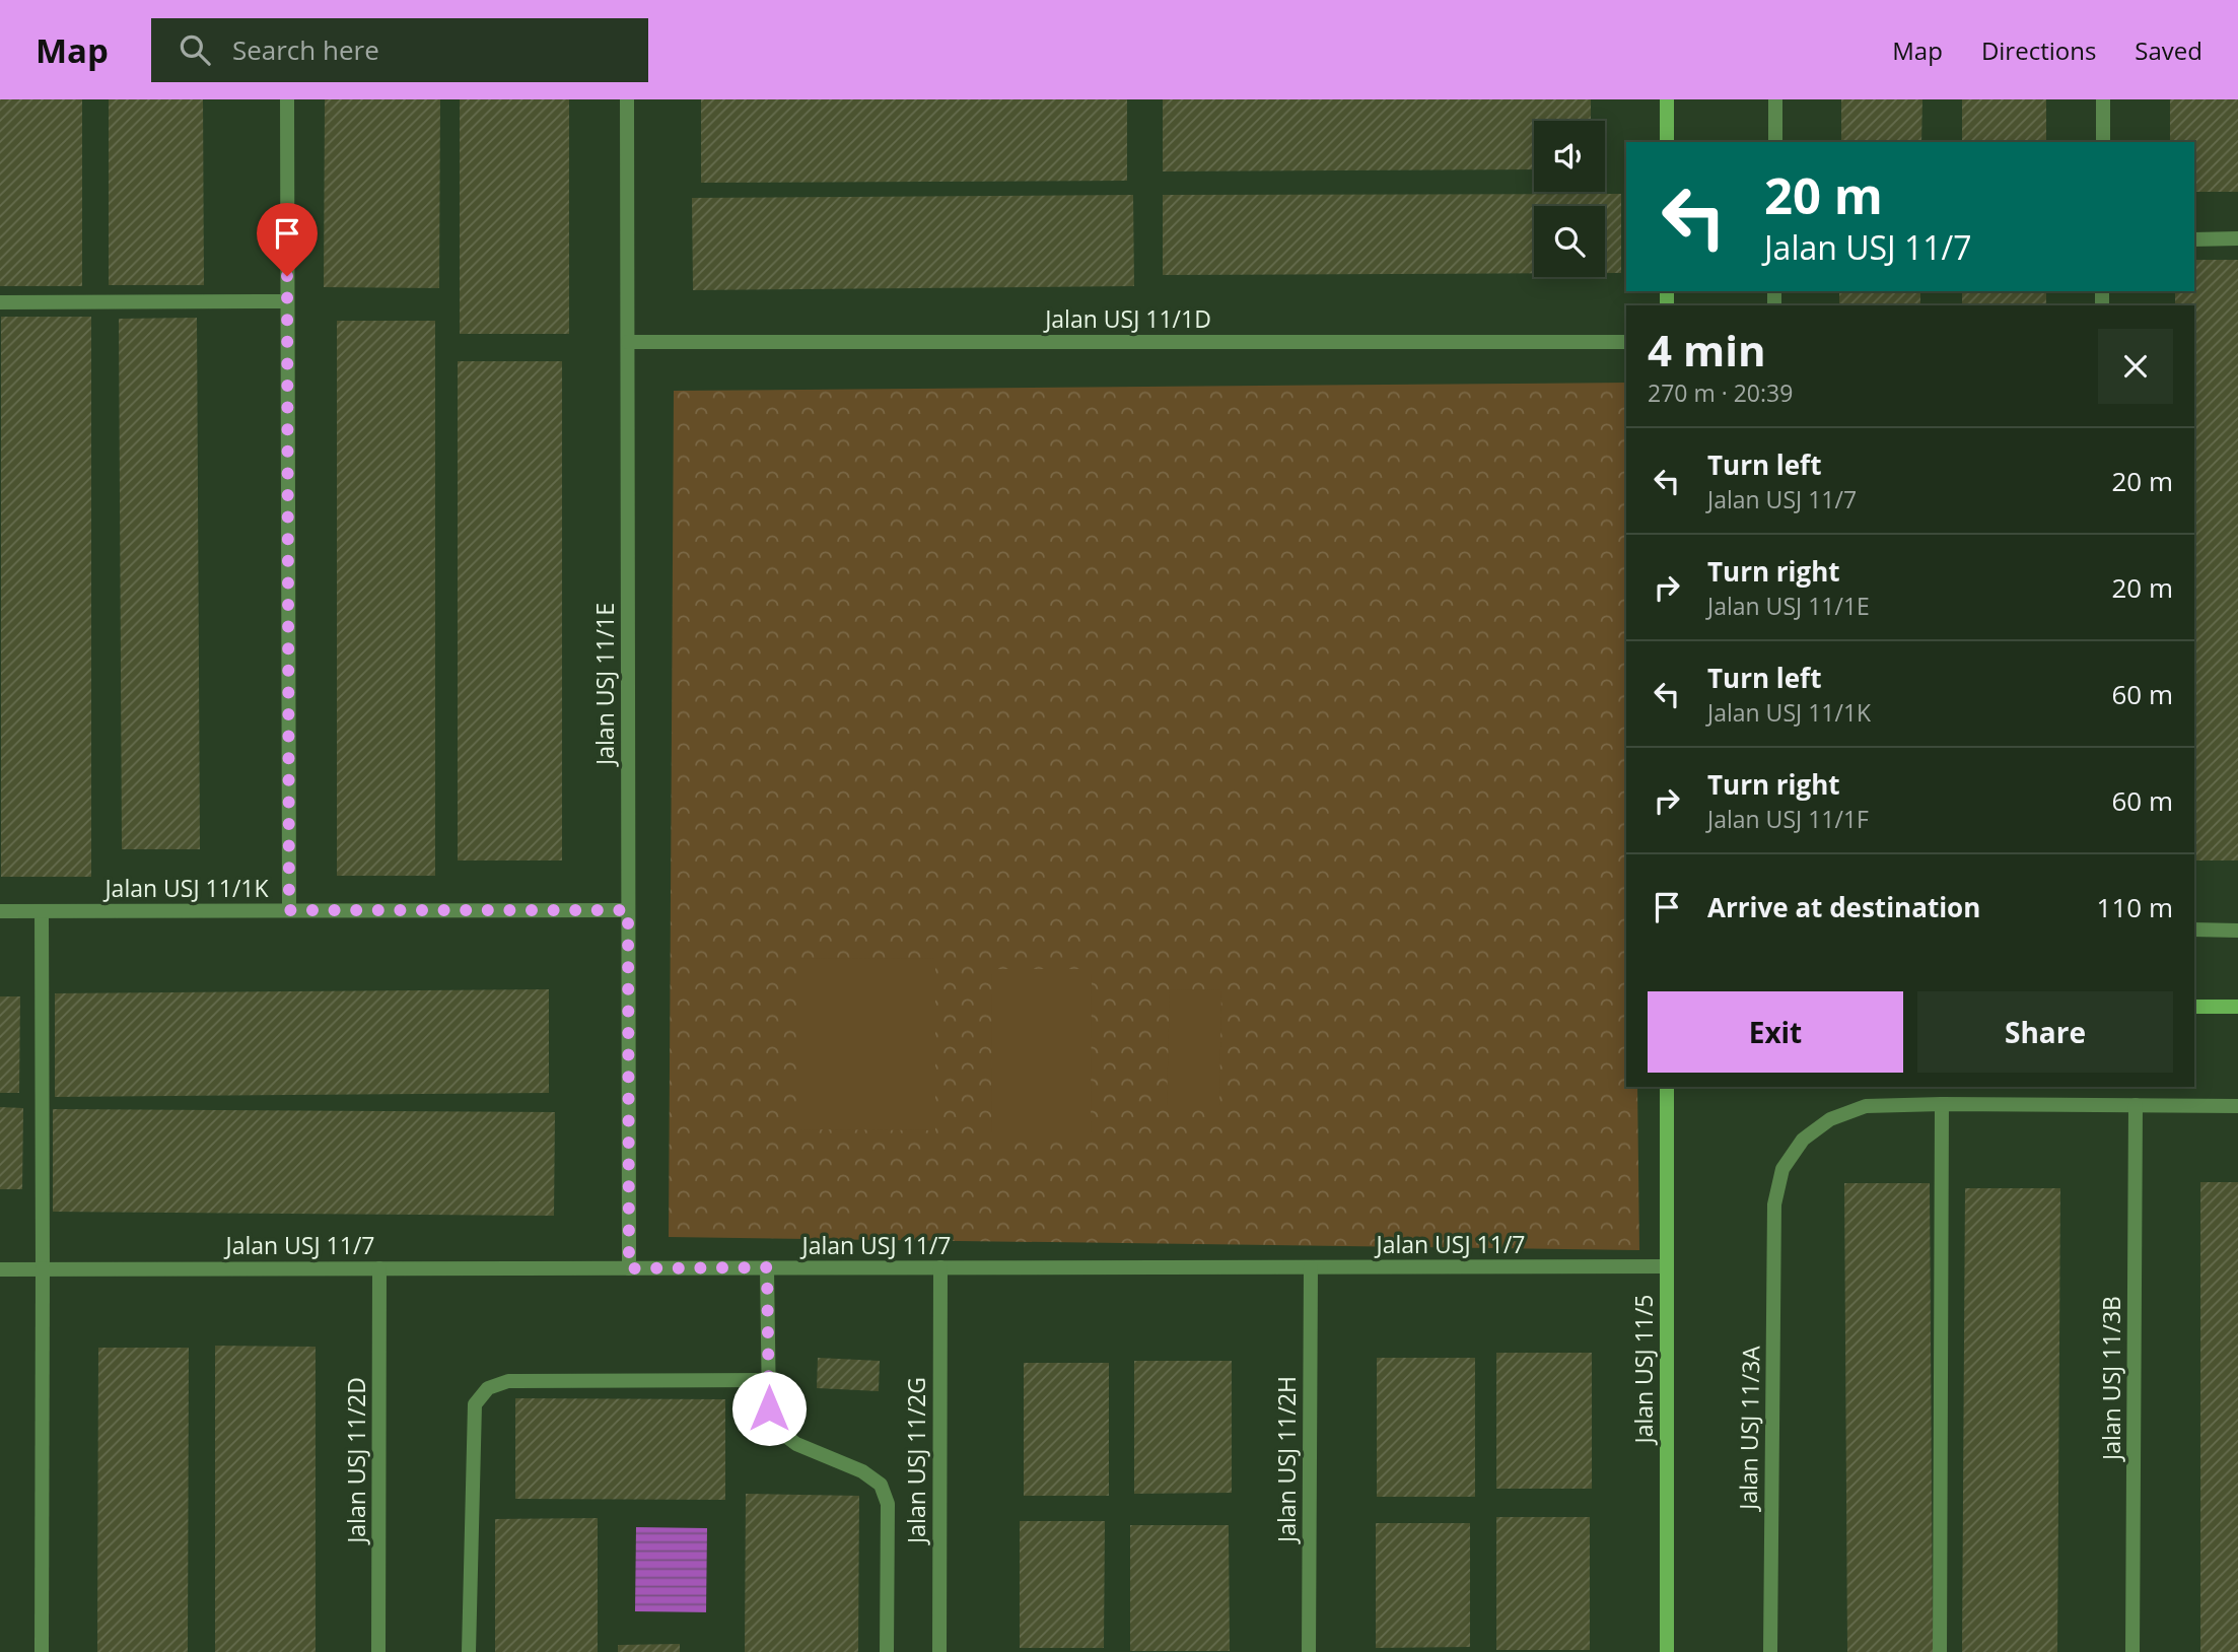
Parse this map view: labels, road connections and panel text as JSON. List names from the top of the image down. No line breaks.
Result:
{"streets":{"street":["Jalan USJ 11/1D","Jalan USJ 11/1E","Jalan USJ 11/1K","Jalan USJ 11/7","Jalan USJ 11/5","Jalan USJ 11/3B","Jalan USJ 11/3A","Jalan USJ 11/2H","Jalan USJ 11/2D","Jalan USJ 11/2G"]},"crossings":[["Jalan USJ 11/1D","Jalan USJ 11/1E"],["Jalan USJ 11/1E","Jalan USJ 11/1K"],["Jalan USJ 11/1E","Jalan USJ 11/7"],["Jalan USJ 11/7","Jalan USJ 11/5"],["Jalan USJ 11/7","Jalan USJ 11/2H"],["Jalan USJ 11/7","Jalan USJ 11/2D"],["Jalan USJ 11/7","Jalan USJ 11/2G"],["Jalan USJ 11/3B","Jalan USJ 11/3A"]],"page":{"header":"Map","search":"Search here","nav":["Map","Directions","Saved"],"turn":["20 m","Jalan USJ 11/7"],"heading":["4 min","270 m · 20:39"],"list":[{"name":"Turn left","note":"Jalan USJ 11/7","value":"20 m"},{"name":"Turn right","note":"Jalan USJ 11/1E","value":"20 m"},{"name":"Turn left","note":"Jalan USJ 11/1K","value":"60 m"},{"name":"Turn right","note":"Jalan USJ 11/1F","value":"60 m"},{"name":"Arrive at destination","value":"110 m"}],"buttons":["Exit","Share"]}}
